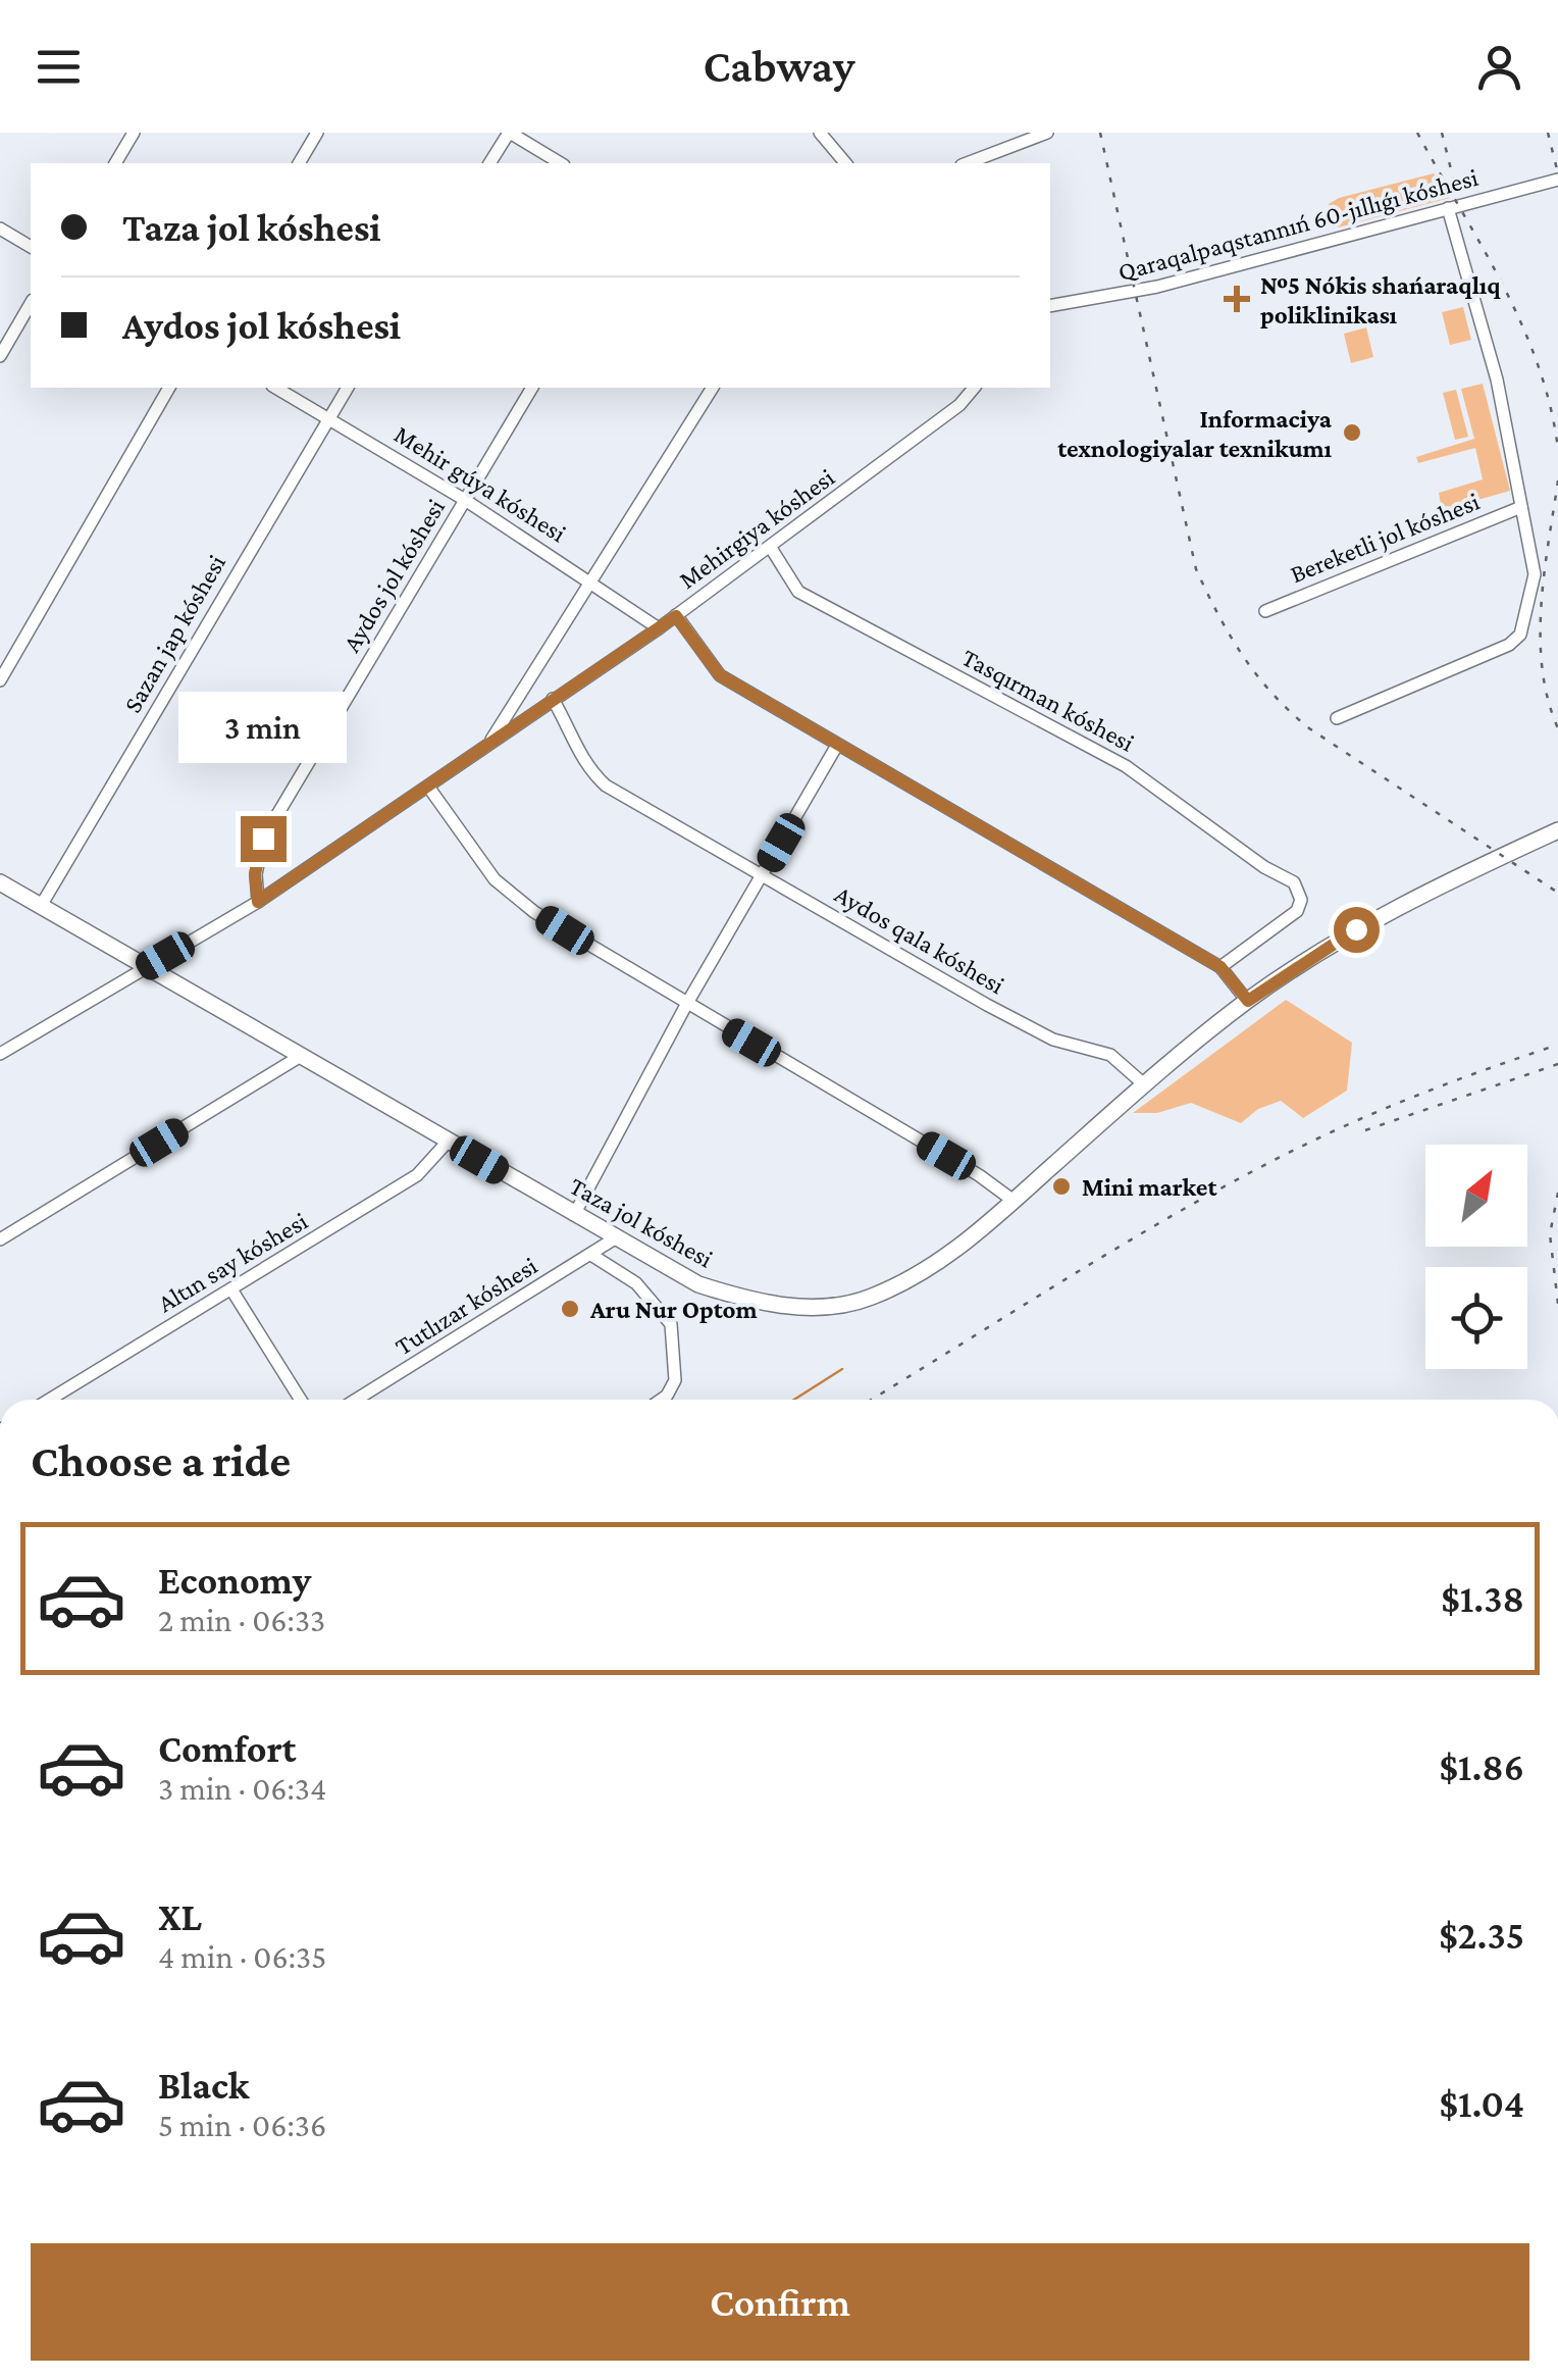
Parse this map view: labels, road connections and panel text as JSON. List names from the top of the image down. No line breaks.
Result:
{"streets":{"main road":["Taza jol kóshesi"],"street":["Qaraqalpaqstannıń 60-jıllıǵı kóshesi","Mehir gúyа kóshesi","Mehirgiya kóshesi","Bereketli jol kóshesi","Aydos jol kóshesi","Sazan jap kóshesi","Tasqırman kóshesi","Aydos qala kóshesi","Altın say kóshesi","Tutlızar kóshesi"]},"crossings":[["Mehir gúyа kóshesi","Mehirgiya kóshesi"],["Mehir gúyа kóshesi","Aydos jol kóshesi"],["Mehir gúyа kóshesi","Sazan jap kóshesi"],["Mehirgiya kóshesi","Aydos jol kóshesi"],["Mehirgiya kóshesi","Tasqırman kóshesi"],["Mehirgiya kóshesi","Aydos qala kóshesi"],["Mehirgiya kóshesi","Taza jol kóshesi"],["Sazan jap kóshesi","Taza jol kóshesi"],["Aydos qala kóshesi","Taza jol kóshesi"],["Taza jol kóshesi","Altın say kóshesi"],["Taza jol kóshesi","Tutlızar kóshesi"]],"places":{"health":["№5 Nókis shańaraqlıq poliklinikası"],"other":["Informaciya texnologiyalar texnikumı","Mini market","Aru Nur Optom"]},"north":"top right","page":{"header":"Cabway","banner":["Taza jol kóshesi","Aydos jol kóshesi"],"bubble":"3 min","heading":"Choose a ride","list":[{"name":"Economy","note":"2 min · 06:33","value":"$1.38"},{"name":"Comfort","note":"3 min · 06:34","value":"$1.86"},{"name":"XL","note":"4 min · 06:35","value":"$2.35"},{"name":"Black","note":"5 min · 06:36","value":"$1.04"}],"buttons":"Confirm"}}
